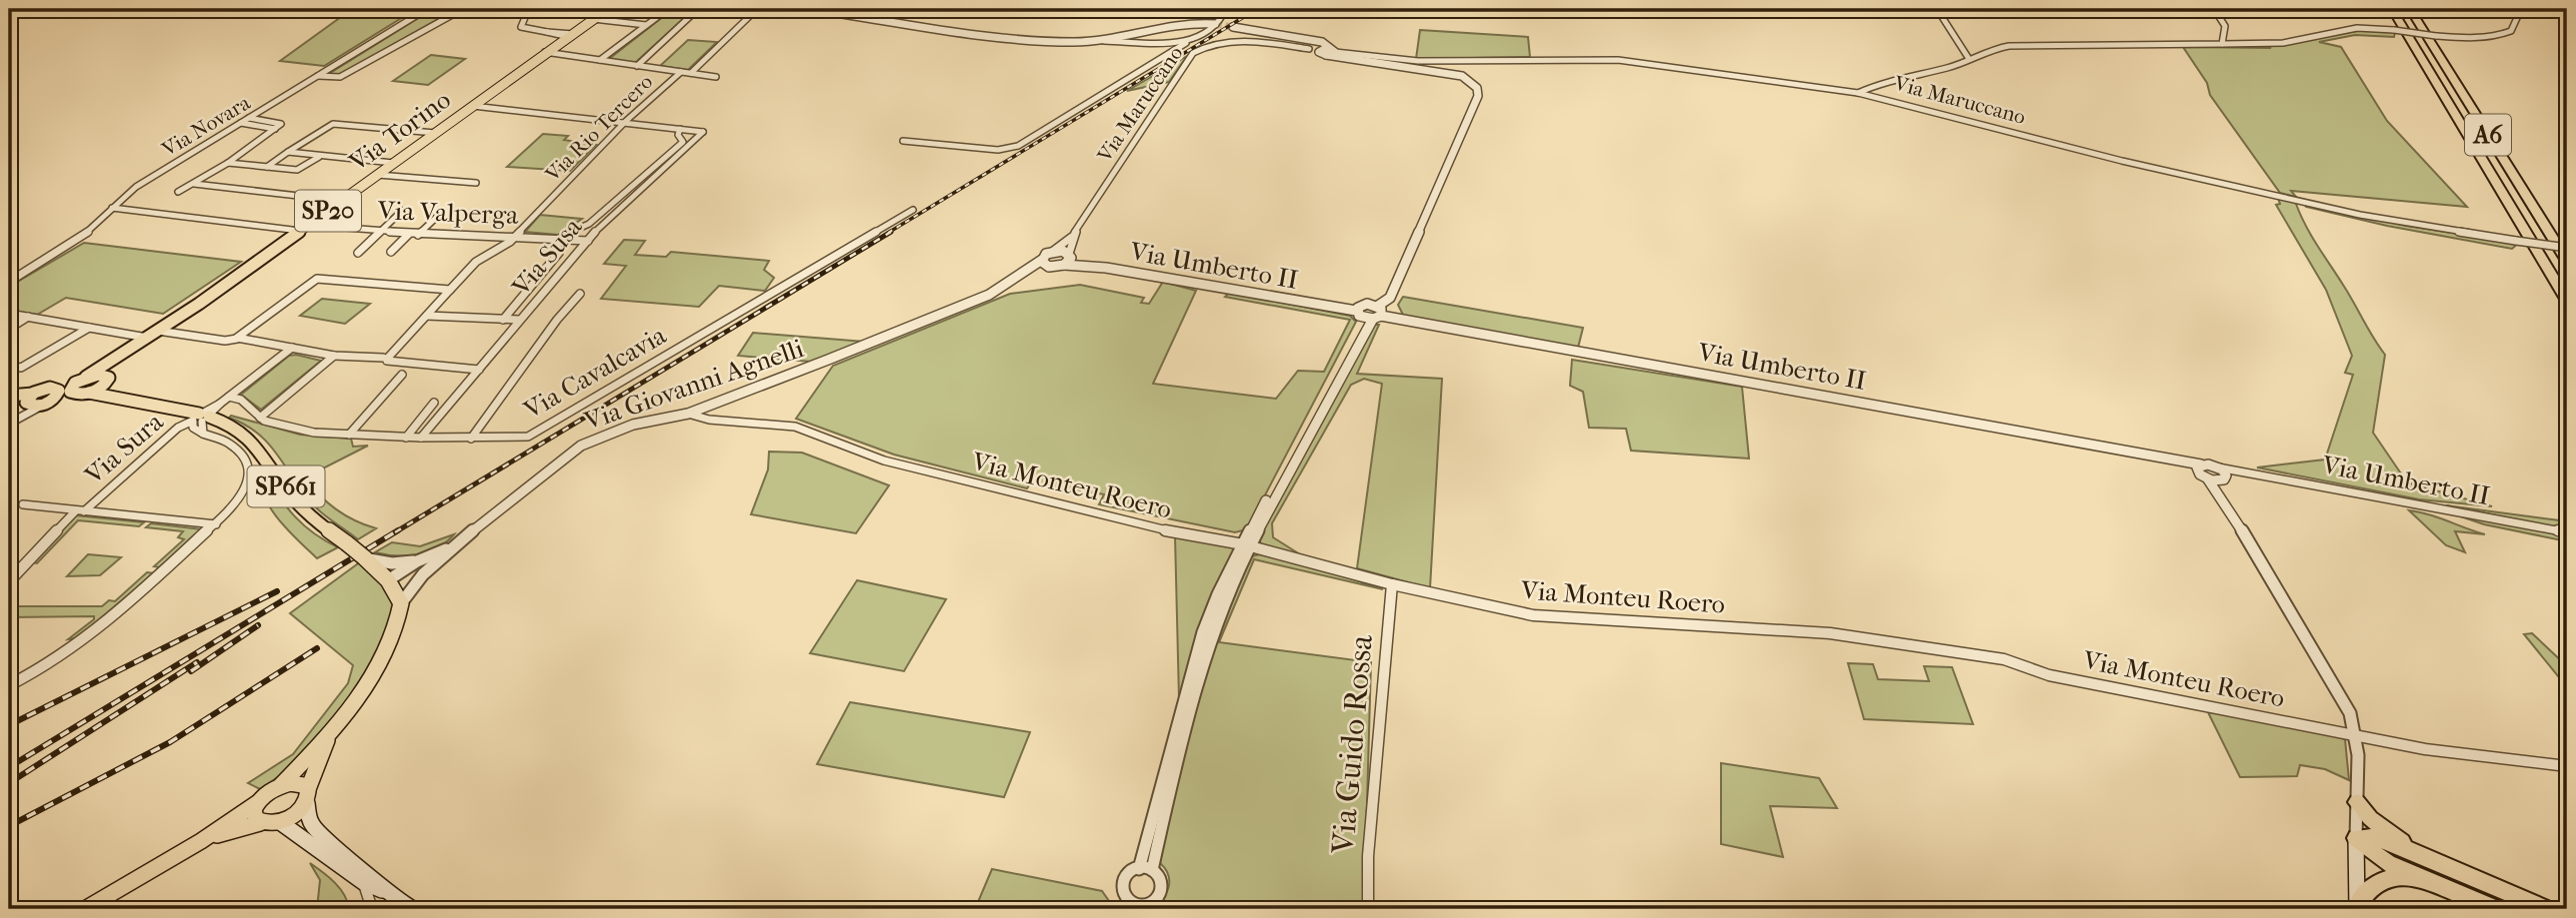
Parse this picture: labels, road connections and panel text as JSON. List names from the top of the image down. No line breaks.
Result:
{"streets":{"highway":["A6"],"main road":["Via Torino","SP20","SP661"],"street":["Via Maruccano","Via Novara","Via Rio Tercero","Via Valperga","Via Susa","Via Umberto II","Via Cavalcavia","Via Giovanni Agnelli","Via Sura","Via Monteu Roero","Via Guido Rossa"]},"crossings":[["Via Maruccano","Via Umberto II"],["Via Maruccano","Via Giovanni Agnelli"],["Via Novara","Via Valperga"],["Via Rio Tercero","Via Valperga"],["Via Rio Tercero","Via Susa"],["Via Torino","Via Valperga"],["Via Torino","Via Susa"],["Via Valperga","Via Susa"],["Via Susa","Via Cavalcavia"],["Via Umberto II","Via Giovanni Agnelli"],["Via Cavalcavia","Via Sura"],["Via Giovanni Agnelli","Via Monteu Roero"],["Via Sura","SP661"],["Via Monteu Roero","Via Guido Rossa"]]}
